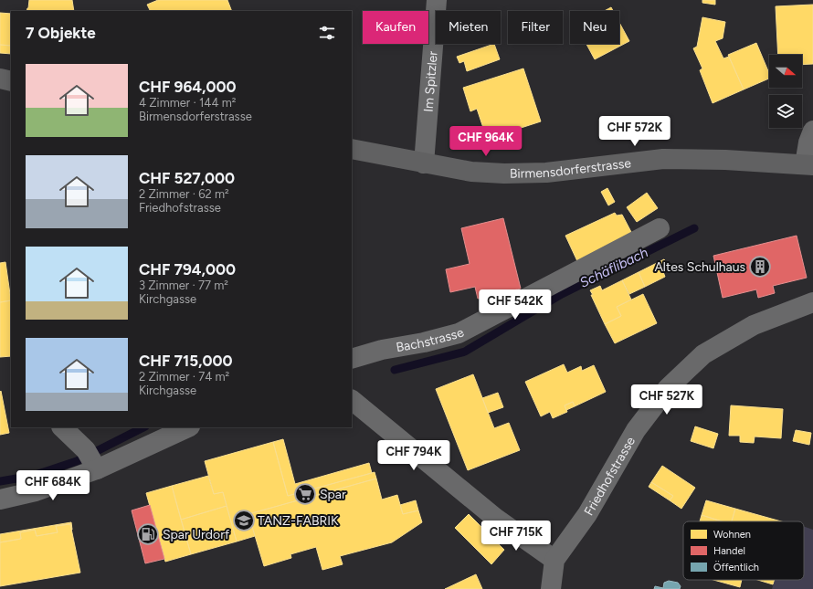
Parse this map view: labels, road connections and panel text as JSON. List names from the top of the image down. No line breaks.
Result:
{"streets":{"main road":["Birmensdorferstrasse"],"street":["Im Spitzler","Bachstrasse","Friedhofstrasse"]},"crossings":[["Im Spitzler","Birmensdorferstrasse"]],"water":["Schäflibach"],"places":{"building":["Altes Schulhaus"],"supermarket":["Spar"],"school or university":["TANZ-FABRIK"],"fuel station":["Spar Urdorf"]},"legend":["Wohnen","Handel","Öffentlich"],"north":"right","page":{"chip":["Kaufen","Mieten","Filter","Neu"],"heading":"7 Objekte","list":[{"name":"CHF 964,000","note":"4 Zimmer · 144 m² · Birmensdorferstrasse"},{"name":"CHF 527,000","note":"2 Zimmer · 62 m² · Friedhofstrasse"},{"name":"CHF 794,000","note":"3 Zimmer · 77 m² · Kirchgasse"},{"name":"CHF 715,000","note":"2 Zimmer · 74 m² · Kirchgasse"}],"price":["CHF 572K","CHF 964K","CHF 542K","CHF 527K","CHF 794K","CHF 684K","CHF 715K"]}}
